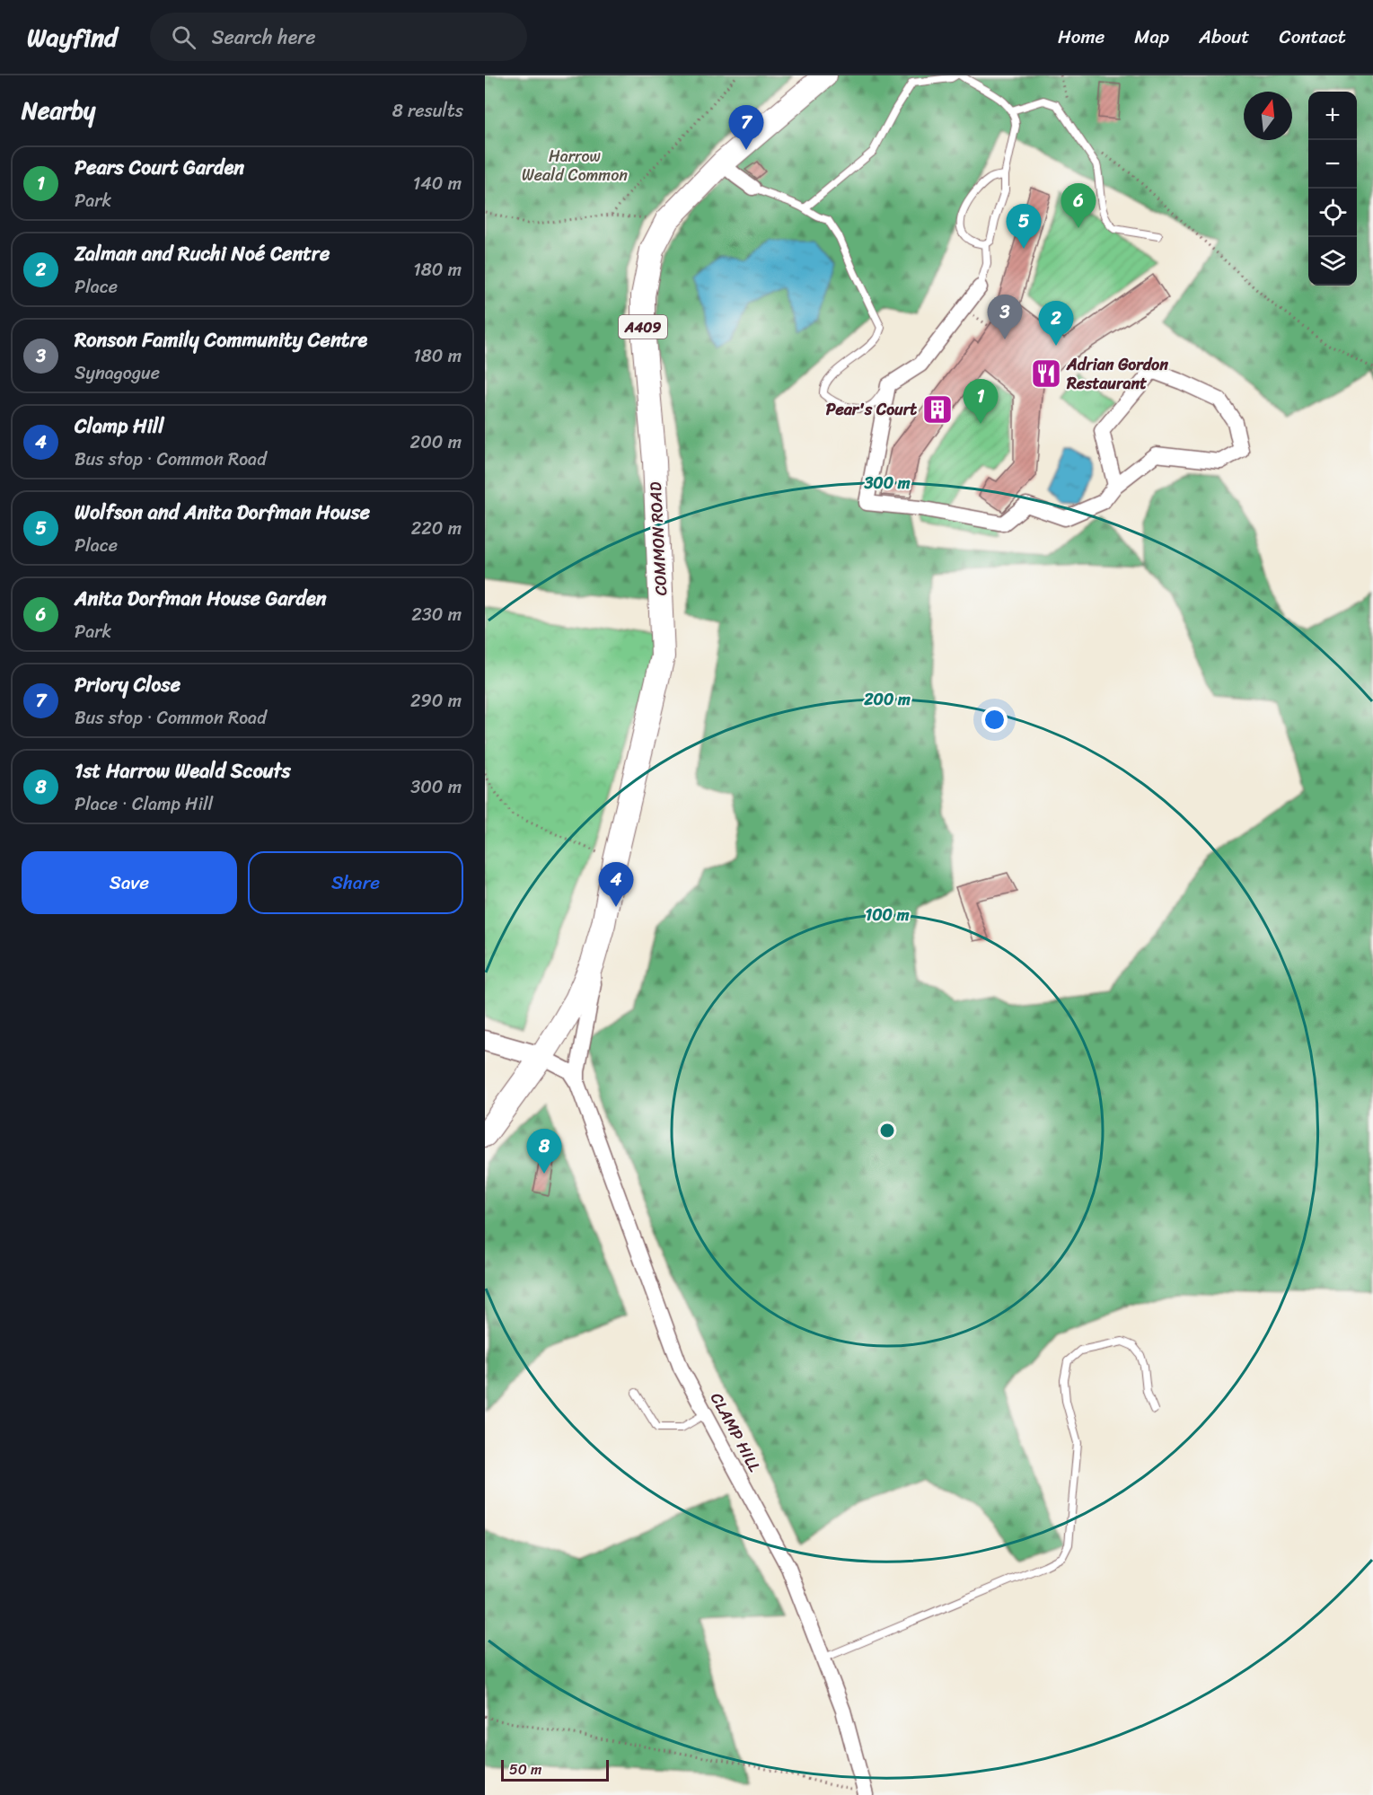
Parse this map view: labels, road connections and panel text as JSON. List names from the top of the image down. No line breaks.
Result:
{"streets":{"main road":["A409","COMMON ROAD"],"street":["CLAMP HILL"]},"crossings":[["A409","COMMON ROAD"],["A409","CLAMP HILL"],["COMMON ROAD","CLAMP HILL"]],"parks":["Harrow Weald Common"],"places":{"restaurant":["Adrian Gordon Restaurant"],"building":["Pear's Court"]},"scale_bar":"50 m","north":"top","page":{"header":"Wayfind","search":"Search here","nav":["Home","Map","About","Contact"],"heading":["Nearby","8 results"],"map_buttons":["+","−"],"pins":["7","6","5","3","2","1","4","8"],"list":[{"mark":"1","name":"Pears Court Garden","note":"Park","value":"140 m"},{"mark":"2","name":"Zalman and Ruchi Noé Centre","note":"Place","value":"180 m"},{"mark":"3","name":"Ronson Family Community Centre","note":"Synagogue","value":"180 m"},{"mark":"4","name":"Clamp Hill","note":"Bus stop · Common Road","value":"200 m"},{"mark":"5","name":"Wolfson and Anita Dorfman House","note":"Place","value":"220 m"},{"mark":"6","name":"Anita Dorfman House Garden","note":"Park","value":"230 m"},{"mark":"7","name":"Priory Close","note":"Bus stop · Common Road","value":"290 m"},{"mark":"8","name":"1st Harrow Weald Scouts","note":"Place · Clamp Hill","value":"300 m"}],"buttons":["Save","Share"],"scale":"50 m"},"rings":["300 m","200 m","100 m"]}
